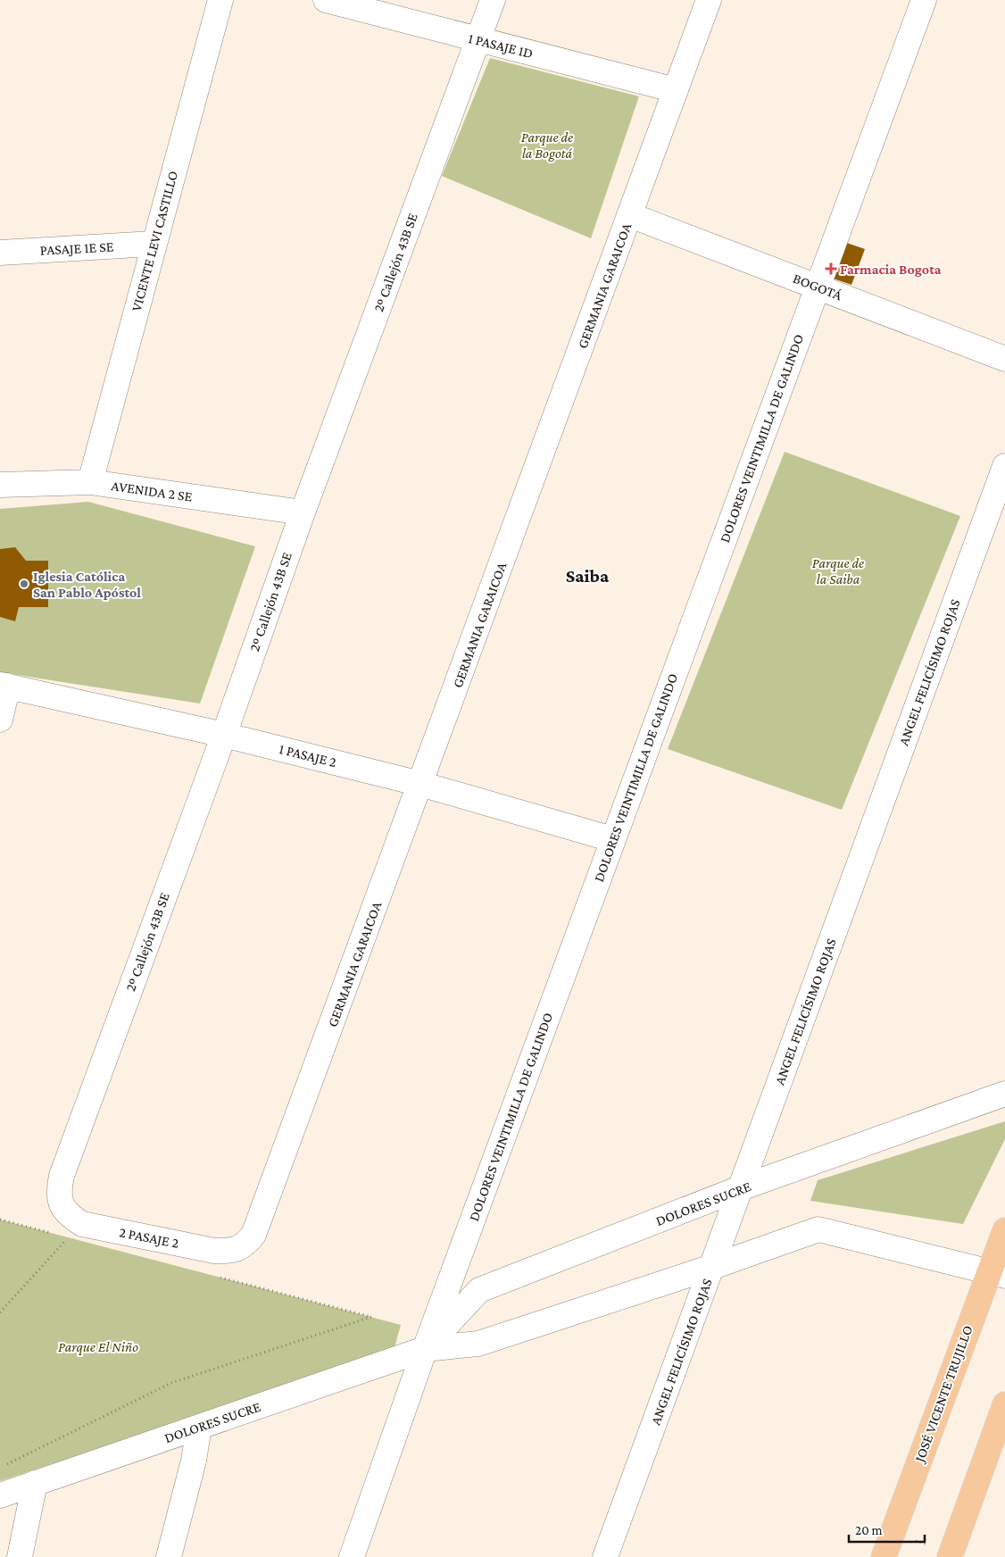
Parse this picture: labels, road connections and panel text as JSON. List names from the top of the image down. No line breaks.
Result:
{"streets":{"main road":["JOSÉ VICENTE TRUJILLO"],"street":["1 PASAJE 1D","VICENTE LEVI CASTILLO","PASAJE 1E SE","2º Callejón 43B SE","GERMANIA GARAICOA","BOGOTÁ","DOLORES VEINTIMILLA DE GALINDO","AVENIDA 2 SE","ANGEL FELICÍSIMO ROJAS","1 PASAJE 2","DOLORES SUCRE","2 PASAJE 2"]},"crossings":[["1 PASAJE 1D","2º Callejón 43B SE"],["1 PASAJE 1D","GERMANIA GARAICOA"],["VICENTE LEVI CASTILLO","PASAJE 1E SE"],["VICENTE LEVI CASTILLO","AVENIDA 2 SE"],["2º Callejón 43B SE","AVENIDA 2 SE"],["2º Callejón 43B SE","1 PASAJE 2"],["2º Callejón 43B SE","2 PASAJE 2"],["GERMANIA GARAICOA","BOGOTÁ"],["GERMANIA GARAICOA","1 PASAJE 2"],["GERMANIA GARAICOA","2 PASAJE 2"],["BOGOTÁ","DOLORES VEINTIMILLA DE GALINDO"],["DOLORES VEINTIMILLA DE GALINDO","1 PASAJE 2"],["DOLORES VEINTIMILLA DE GALINDO","DOLORES SUCRE"],["ANGEL FELICÍSIMO ROJAS","DOLORES SUCRE"],["DOLORES SUCRE","JOSÉ VICENTE TRUJILLO"]],"districts":["Saiba"],"parks":["Parque de la Bogotá","Parque de la Saiba","Parque El Niño"],"places":{"health":["Farmacia Bogota"],"other":["Iglesia Católica San Pablo Apóstol"]},"scale_bar":"20 m"}
